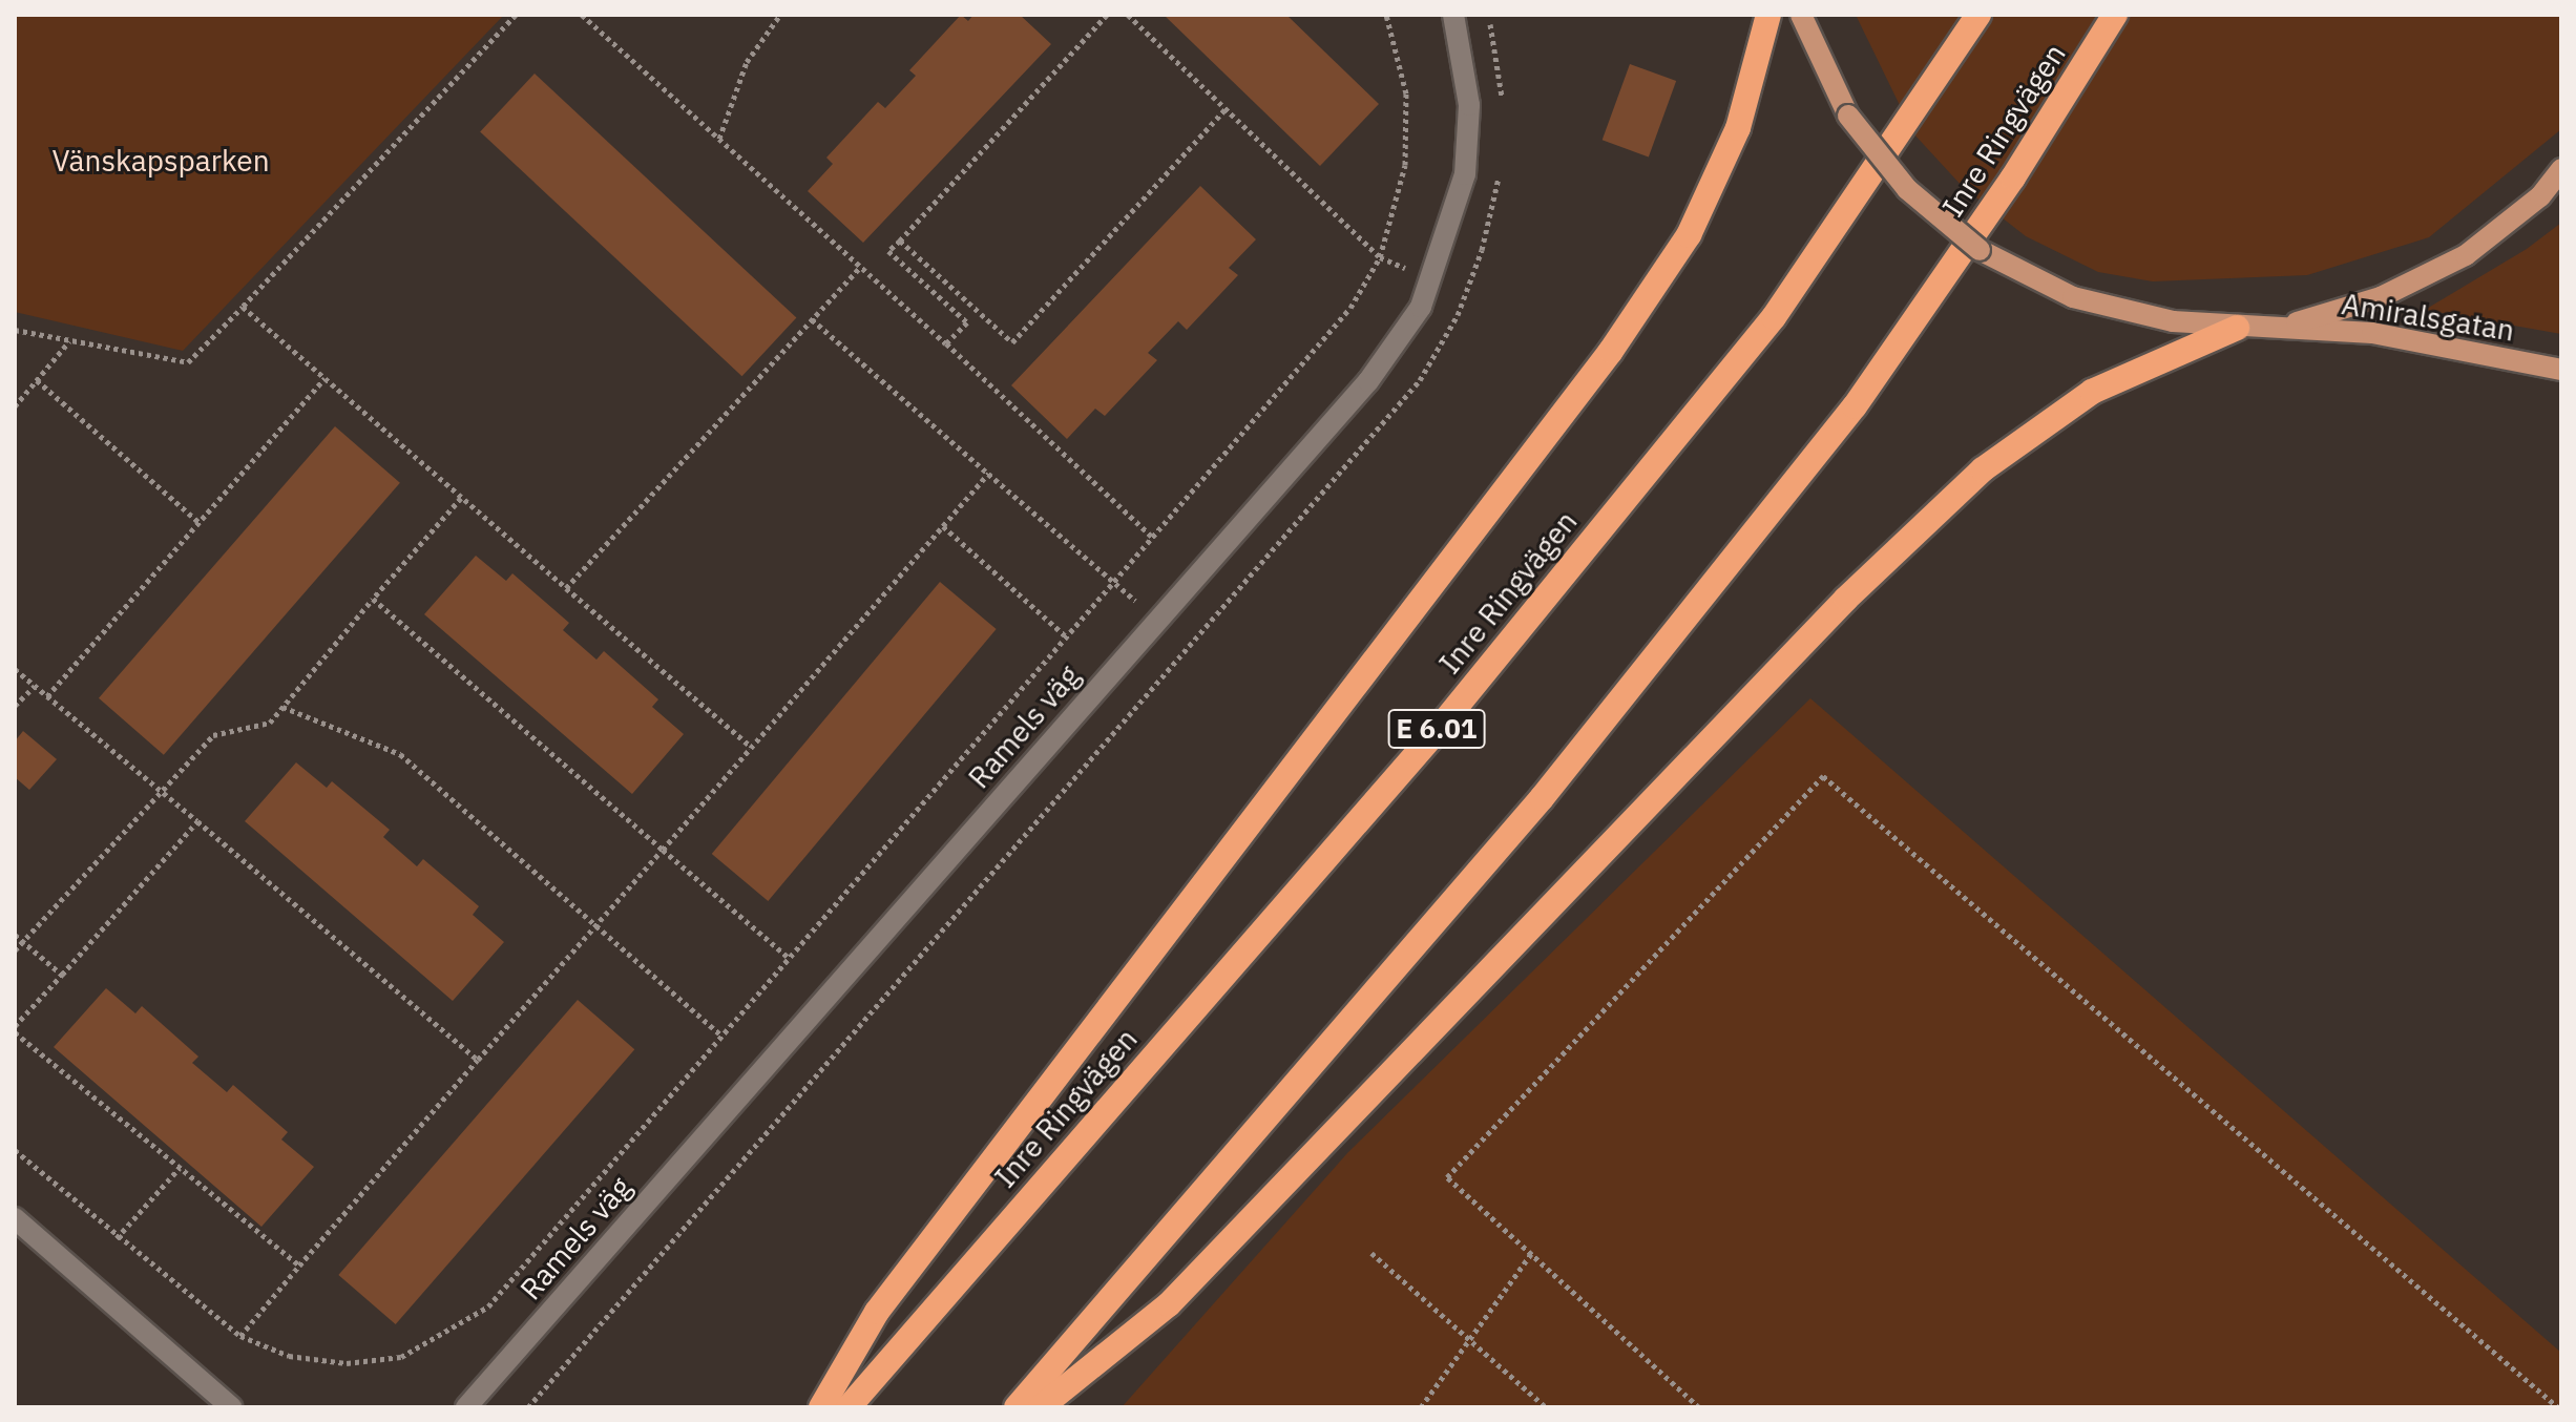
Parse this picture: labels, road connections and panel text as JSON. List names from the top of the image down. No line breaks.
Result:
{"streets":{"highway":["Inre Ringvägen","E 6.01"],"main road":["Amiralsgatan"],"street":["Ramels väg"]},"parks":["Vänskapsparken"]}
